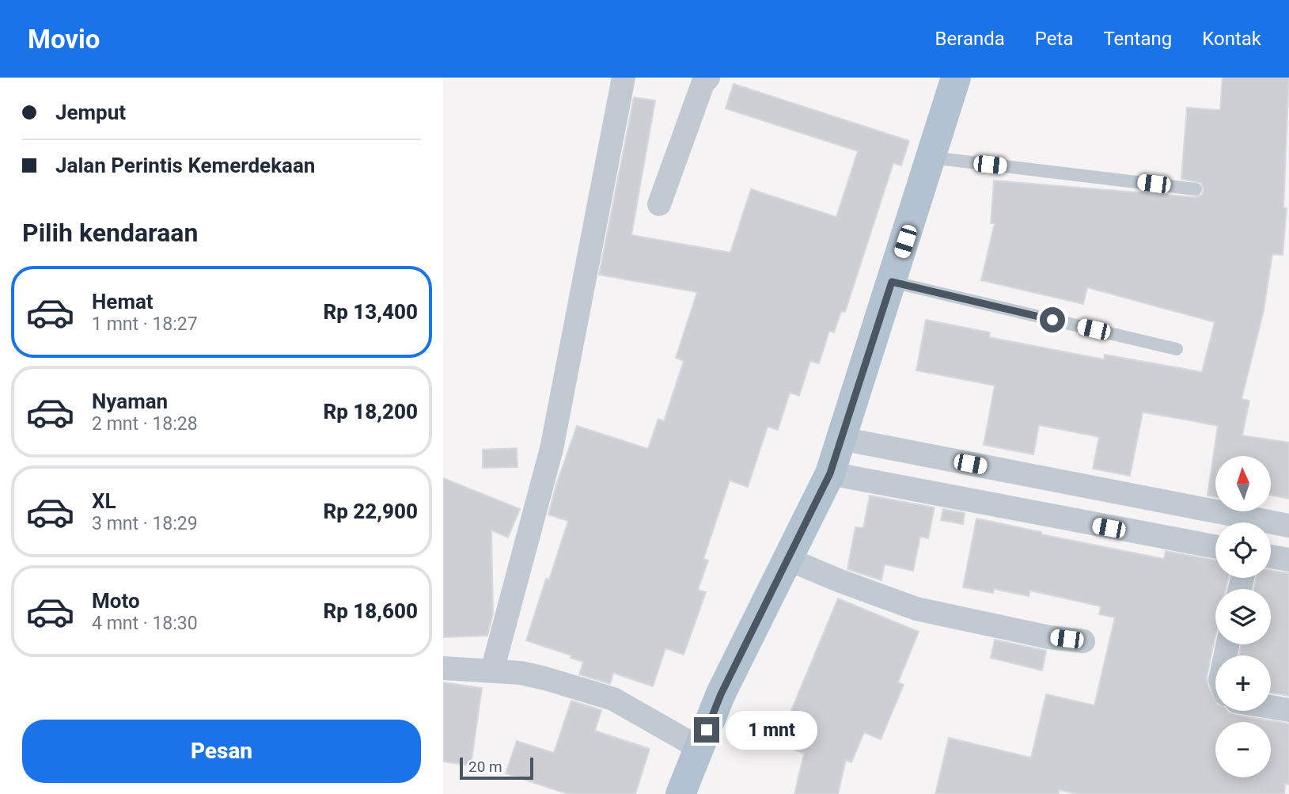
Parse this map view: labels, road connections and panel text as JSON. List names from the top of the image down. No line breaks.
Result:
{"scale_bar":"20 m","north":"top","page":{"header":"Movio","nav":["Beranda","Peta","Tentang","Kontak"],"banner":["Jemput","Jalan Perintis Kemerdekaan"],"heading":"Pilih kendaraan","list":[{"name":"Hemat","note":"1 mnt · 18:27","value":"Rp 13,400"},{"name":"Nyaman","note":"2 mnt · 18:28","value":"Rp 18,200"},{"name":"XL","note":"3 mnt · 18:29","value":"Rp 22,900"},{"name":"Moto","note":"4 mnt · 18:30","value":"Rp 18,600"}],"map_buttons":["+","−"],"buttons":"Pesan","bubble":"1 mnt","scale":"20 m"}}
